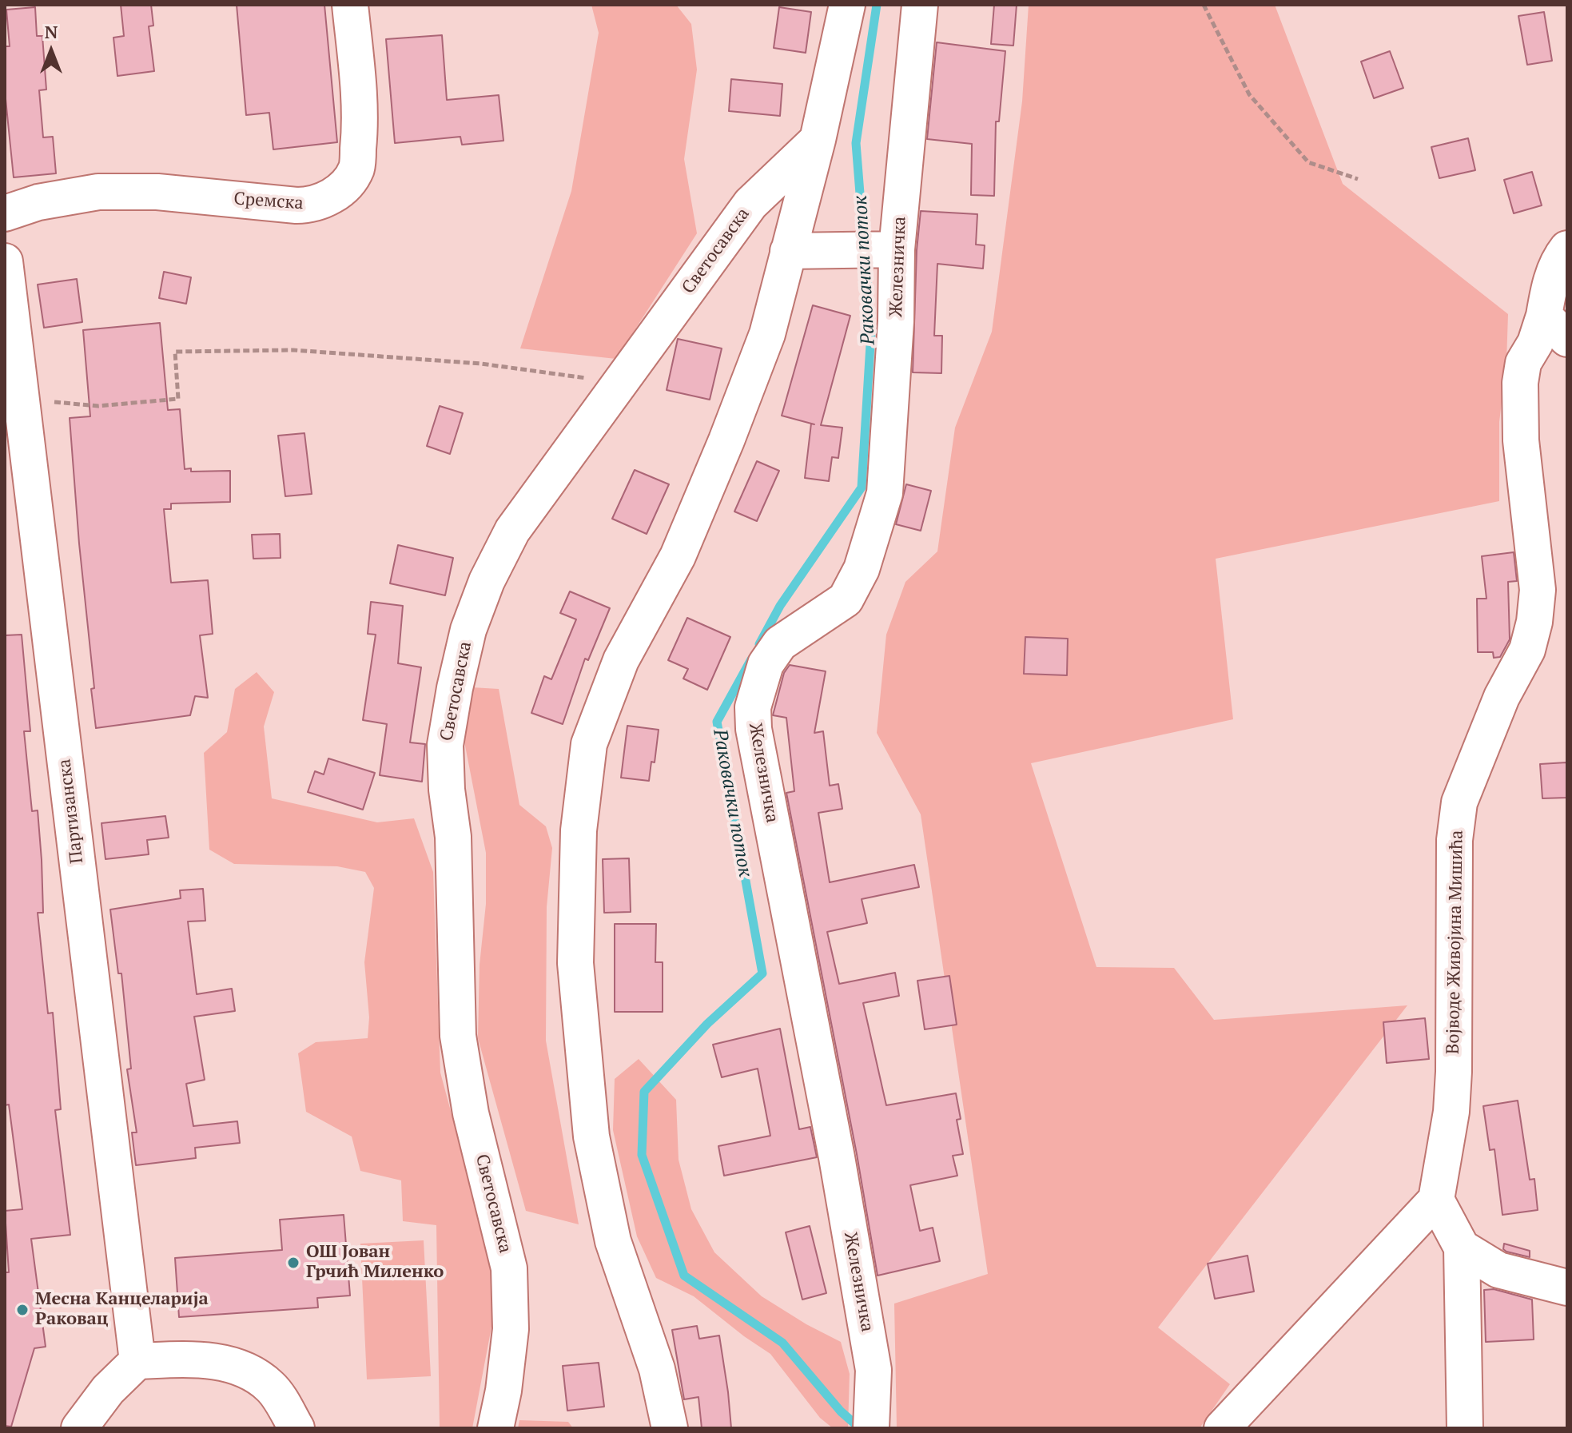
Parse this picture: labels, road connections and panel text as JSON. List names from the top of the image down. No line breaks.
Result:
{"streets":{"street":["Сремска","Светосавска","Железничка","Партизанска","Војводе Живојина Мишића"]},"water":["Раковачки поток"],"places":["ОШ Јован Грчић Миленко","Месна Канцеларија Раковац"],"north":"top"}
